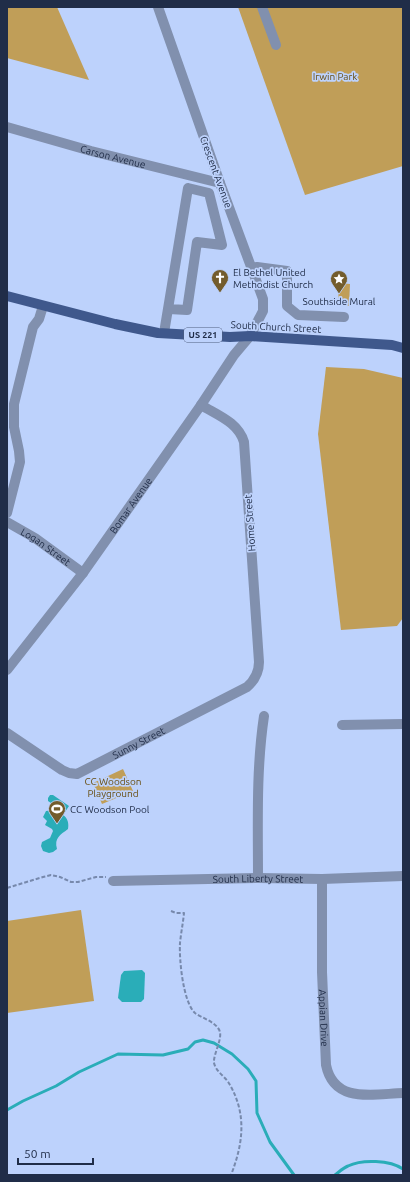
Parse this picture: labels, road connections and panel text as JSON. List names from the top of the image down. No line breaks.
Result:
{"streets":{"main road":["South Church Street","US 221"],"street":["Carson Avenue","Crescent Avenue","Bomar Avenue","Home Street","Logan Street","Sunny Street","South Liberty Street","Appian Drive"]},"crossings":[["Carson Avenue","Crescent Avenue"],["Crescent Avenue","South Church Street"],["Crescent Avenue","Bomar Avenue"],["South Church Street","Bomar Avenue"],["Bomar Avenue","Home Street"],["Bomar Avenue","Logan Street"],["Home Street","Sunny Street"],["South Liberty Street","Appian Drive"]],"parks":["Irwin Park","CC Woodson Playground"],"places":{"church":["El Bethel United Methodist Church"],"place":["Southside Mural"],"sports":["CC Woodson Pool"]},"scale_bar":"50 m"}
